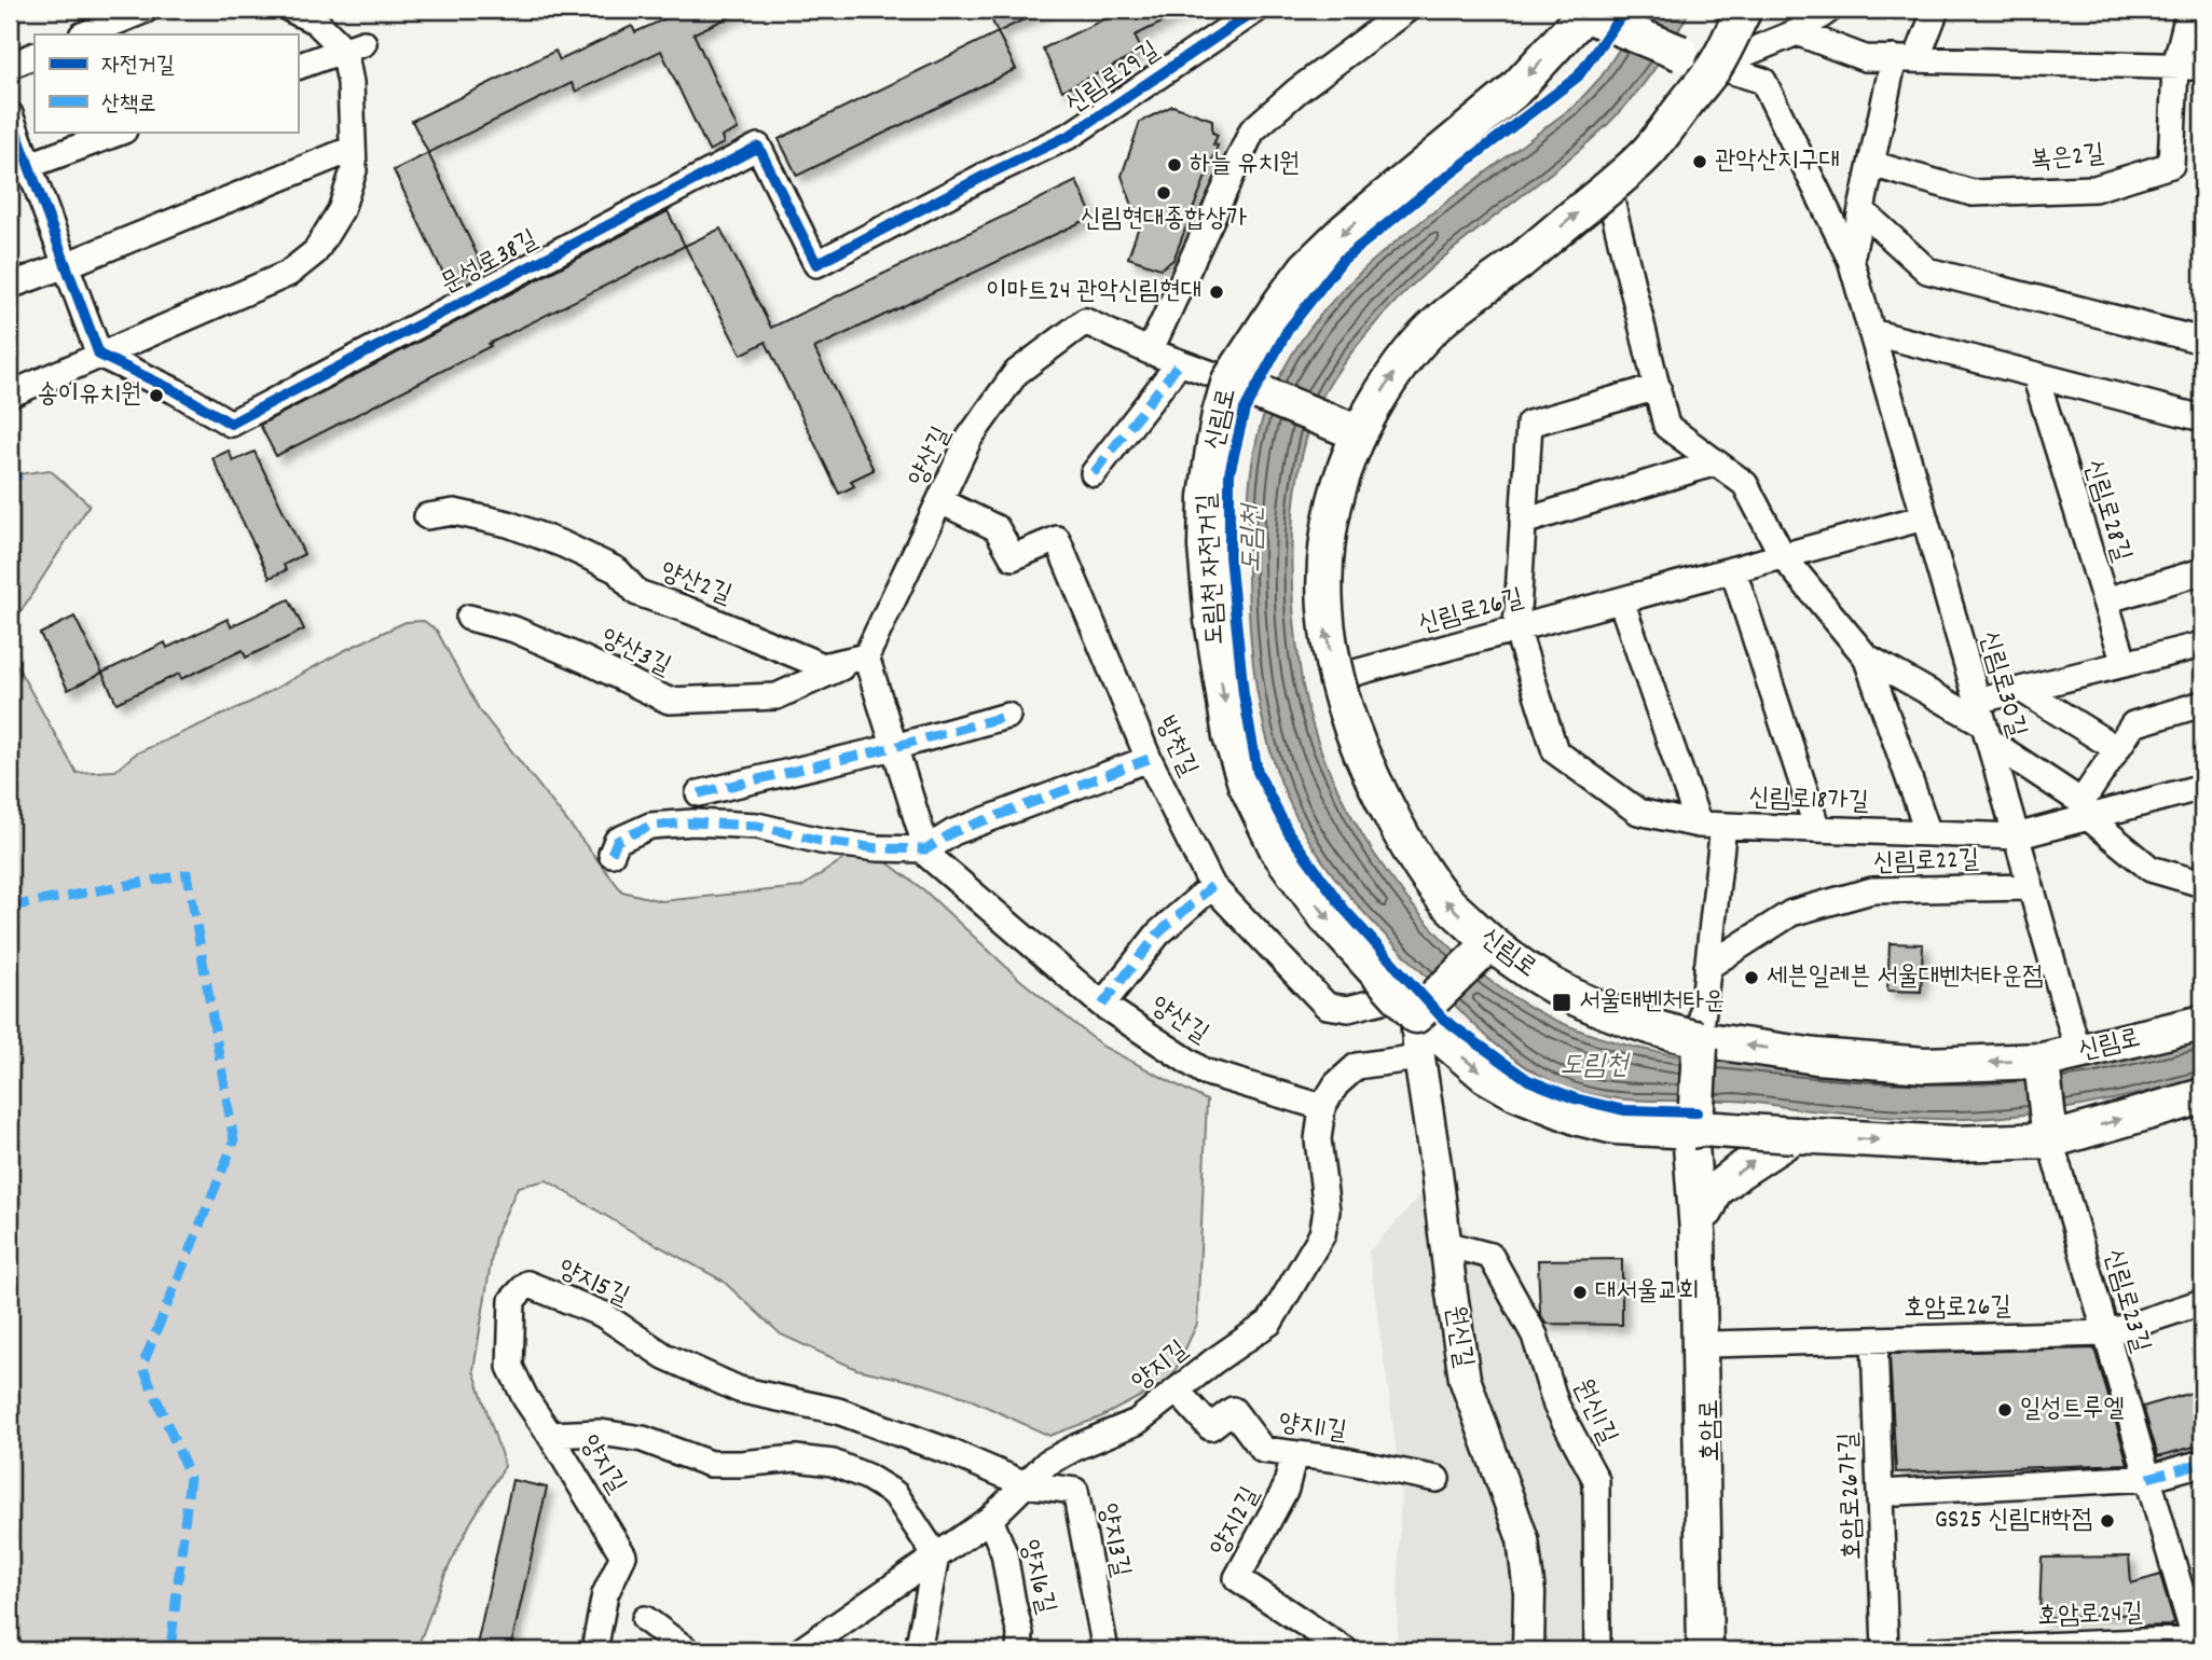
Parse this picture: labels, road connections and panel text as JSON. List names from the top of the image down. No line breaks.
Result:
{"streets":{"main road":["신림로","호암로"],"street":["신림로29길","복은2길","문성로38길","양산길","신림로28길","양산2길","신림로26길","양산3길","신림로30길","방천길","신림로18가길","신림로22길","양지5길","신림로23길","호암로26길","원신길","양지길","원신1길","양지1길","호암로26가길","양지2길","양지3길","양지6길","호암로24길"],"cycle path":["도림천 자전거길"]},"crossings":[["신림로29길","문성로38길"],["신림로","양산길"],["신림로","신림로26길"],["신림로","신림로30길"],["신림로","방천길"],["신림로","원신길"],["양산길","양산2길"],["양산길","양산3길"],["양산길","방천길"],["양산길","양지길"],["양산2길","양산3길"],["신림로26길","신림로30길"],["신림로26길","신림로18가길"],["신림로30길","신림로18가길"],["신림로30길","신림로22길"],["방천길","원신길"],["양지5길","양지길"],["양지5길","양지3길"],["신림로23길","호암로26길"],["신림로23길","호암로24길"],["호암로26길","호암로"],["호암로26길","호암로26가길"],["원신길","원신1길"],["양지길","양지1길"],["양지길","양지3길"],["양지길","양지6길"],["양지1길","양지2길"]],"water":["도림천"],"places":{"other":["관악산지구대","하늘 유치원","신림현대종합상가","이마트24 관악신림현대","송이유치원","세븐일레븐 서울대벤처타운점","대서울교회","일성트루엘","GS25 신림대학점"],"transit":["서울대벤처타운"]},"legend":["자전거길","산책로"]}
